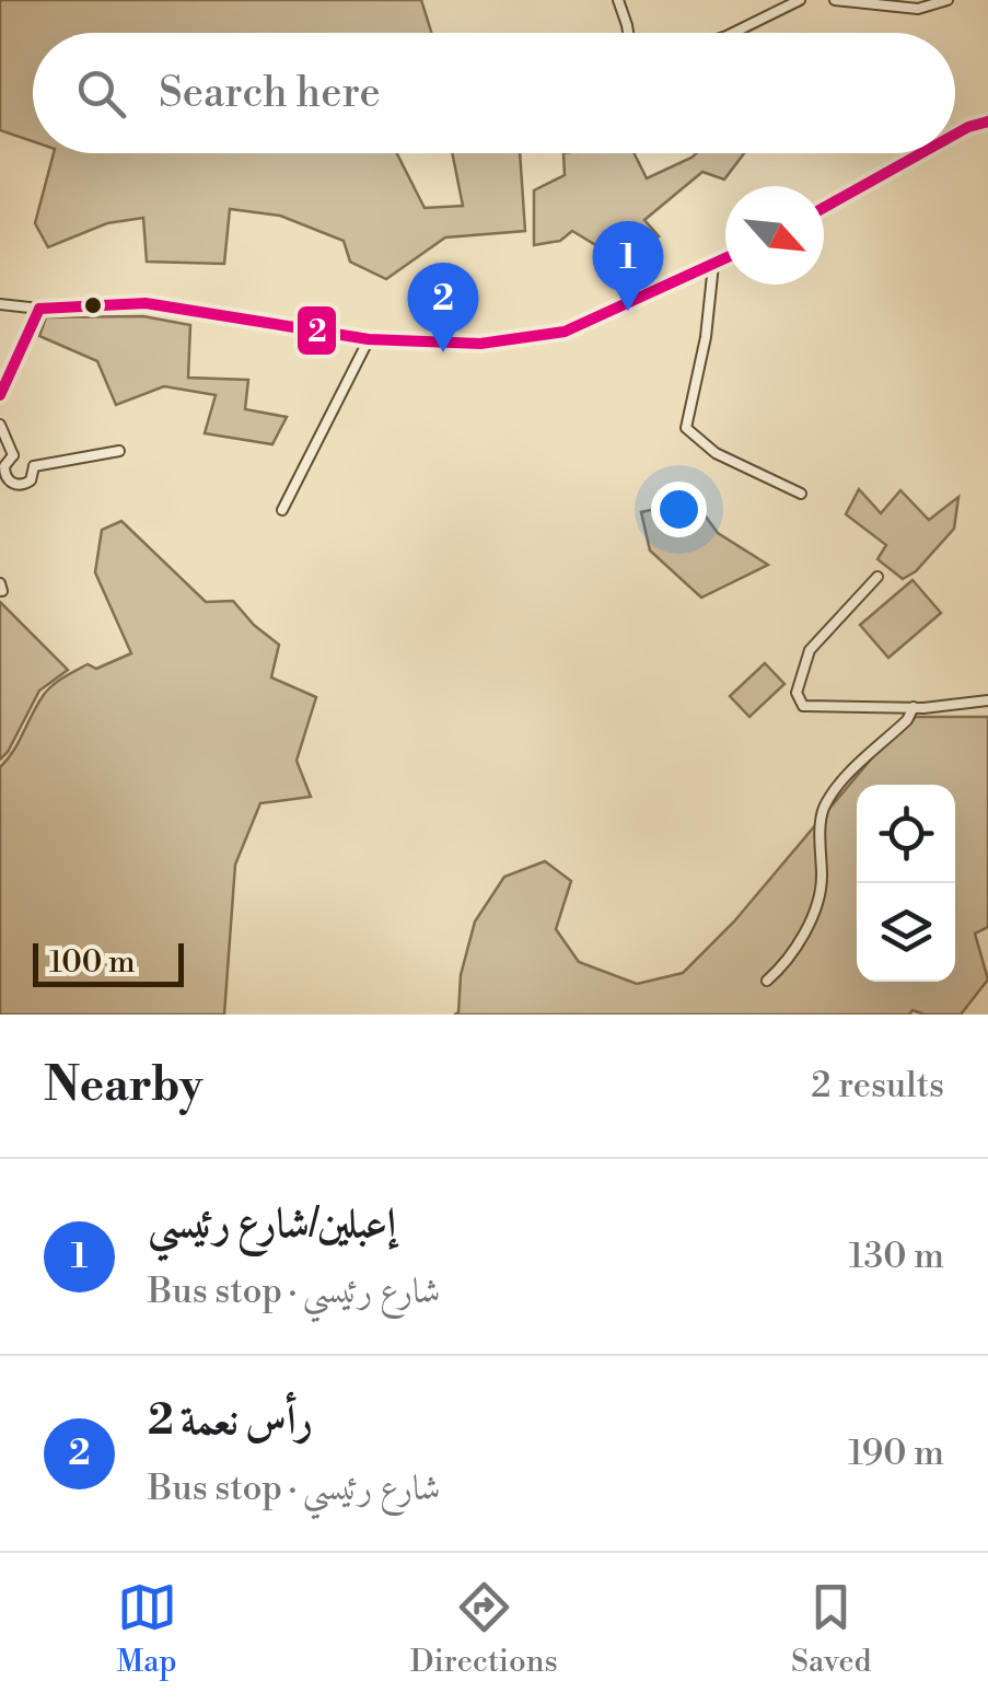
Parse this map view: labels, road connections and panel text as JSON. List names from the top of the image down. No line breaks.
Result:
{"lines":["transit line 2"],"scale_bar":"100 m","north":"bottom right","page":{"search":"Search here","pins":["1","2"],"scale":"100 m","heading":["Nearby","2 results"],"list":[{"mark":"1","name":"إعبلين/شارع رئيسي","note":"Bus stop · شارع رئيسي","value":"130 m"},{"mark":"2","name":"رأس نعمة 2","note":"Bus stop · شارع رئيسي","value":"190 m"}],"nav":["Map","Directions","Saved"]}}
